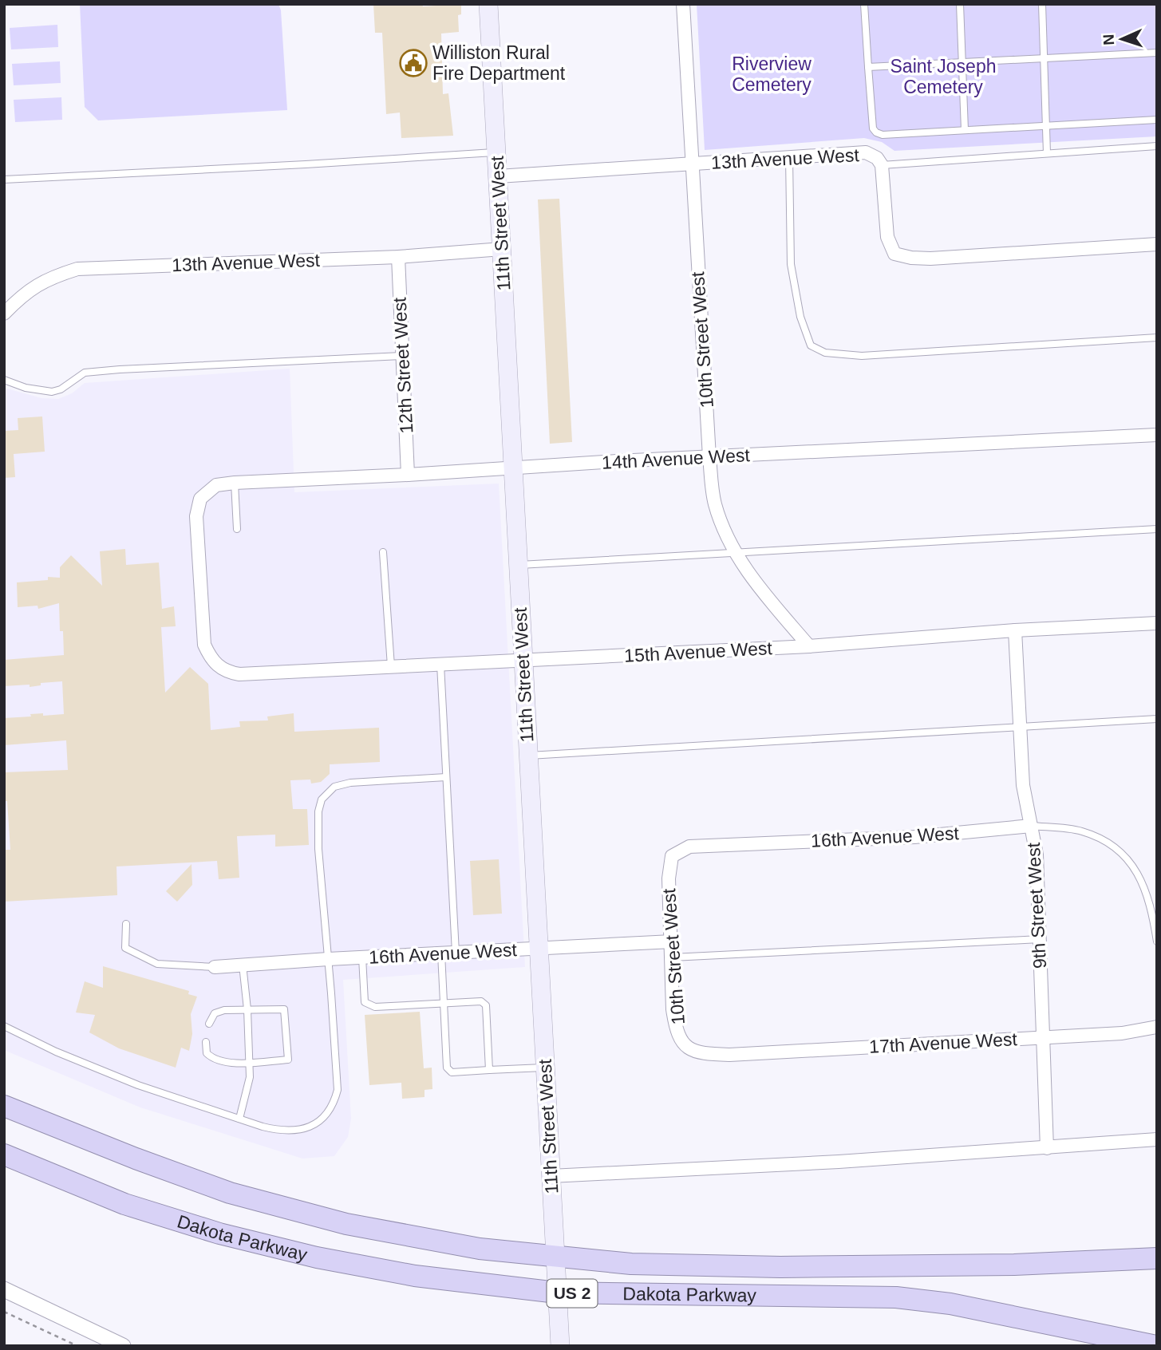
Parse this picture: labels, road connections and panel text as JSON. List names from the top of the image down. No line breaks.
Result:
{"streets":{"highway":["Dakota Parkway","US 2"],"main road":["11th Street West"],"street":["13th Avenue West","10th Street West","12th Street West","14th Avenue West","15th Avenue West","16th Avenue West","9th Street West","17th Avenue West"]},"crossings":[["13th Avenue West","11th Street West"],["13th Avenue West","10th Street West"],["13th Avenue West","12th Street West"],["11th Street West","14th Avenue West"],["11th Street West","15th Avenue West"],["11th Street West","16th Avenue West"],["11th Street West","Dakota Parkway"],["10th Street West","14th Avenue West"],["10th Street West","15th Avenue West"],["10th Street West","16th Avenue West"],["10th Street West","17th Avenue West"],["12th Street West","14th Avenue West"],["14th Avenue West","15th Avenue West"],["15th Avenue West","9th Street West"],["16th Avenue West","9th Street West"],["9th Street West","17th Avenue West"]],"parks":["Riverview Cemetery","Saint Joseph Cemetery"],"places":{"public building":["Williston Rural Fire Department"]},"north":"left"}
